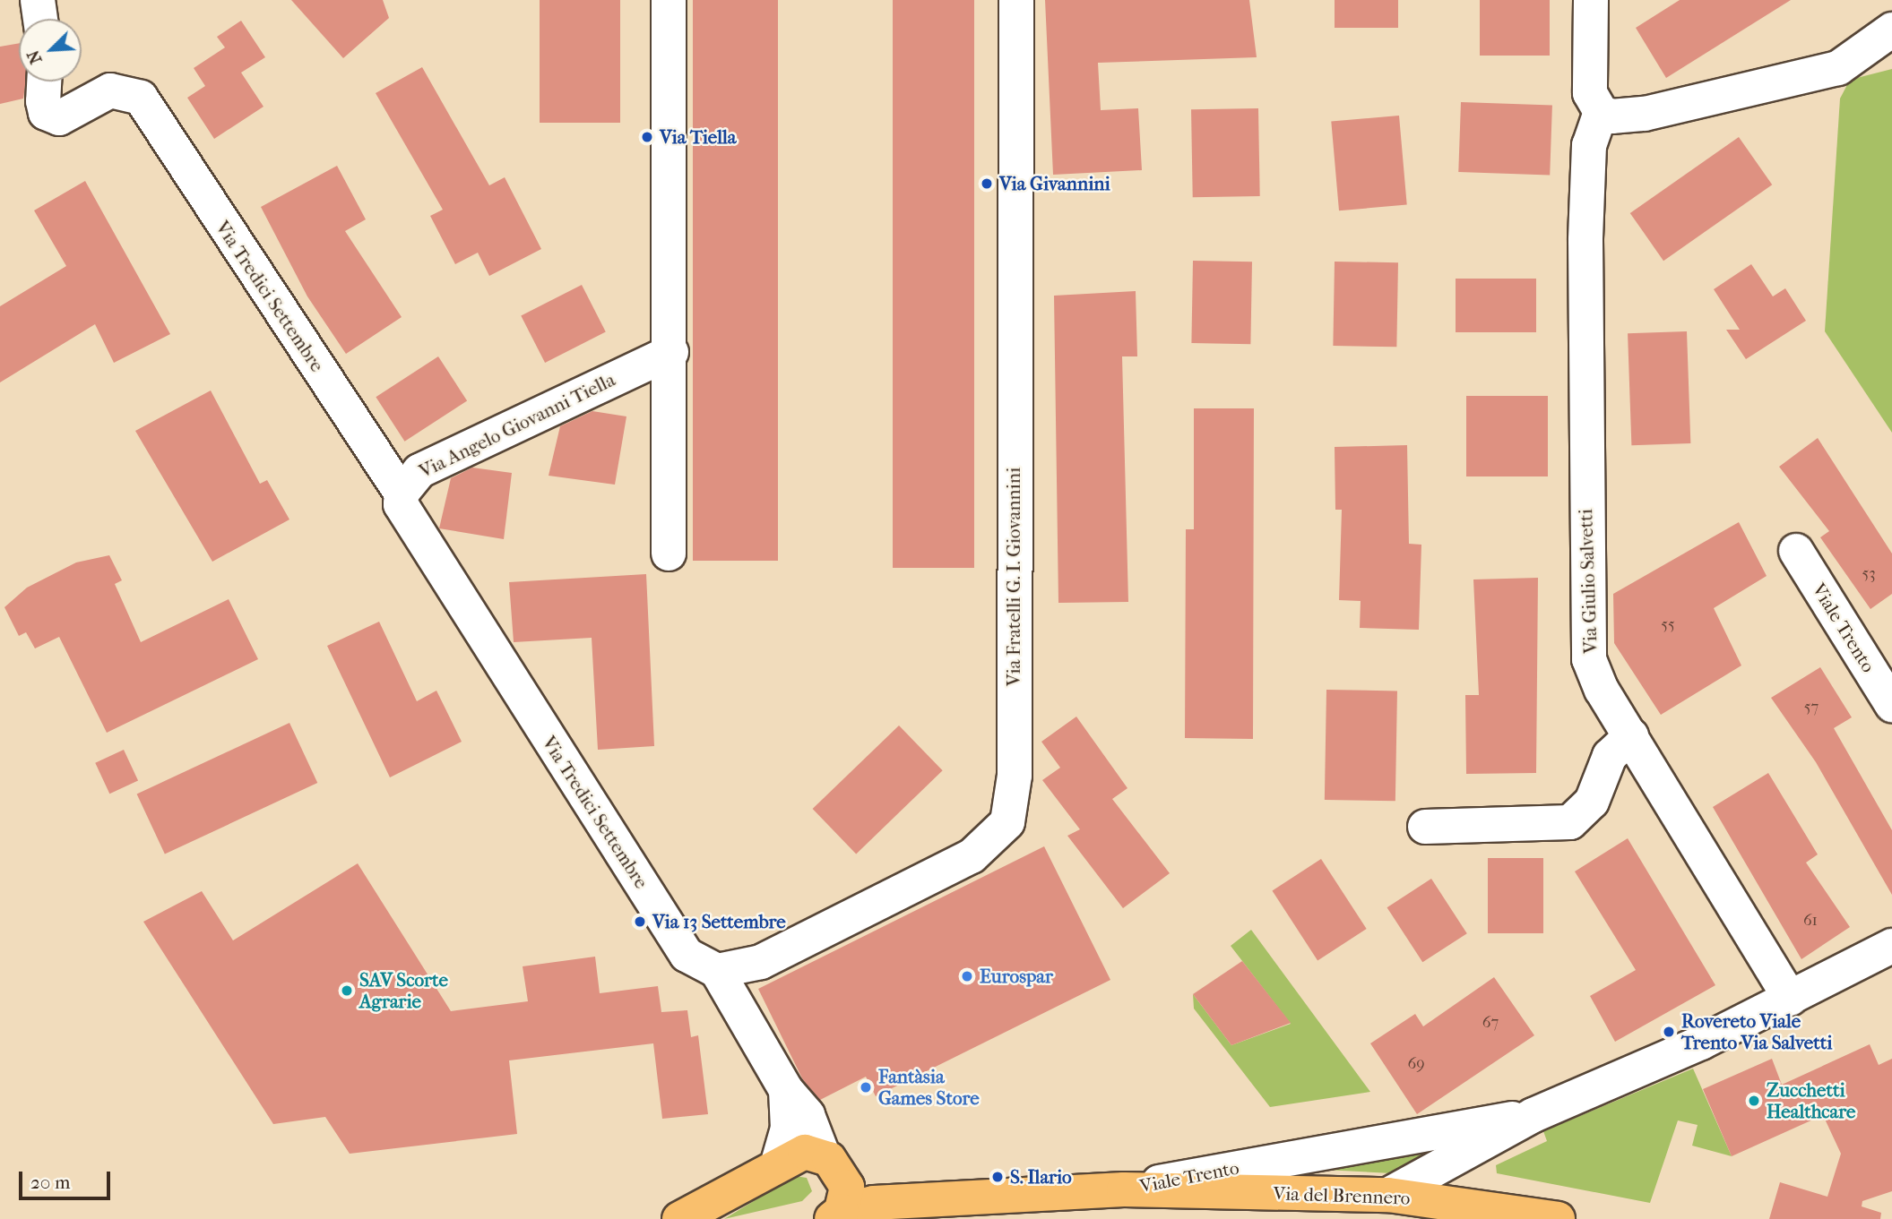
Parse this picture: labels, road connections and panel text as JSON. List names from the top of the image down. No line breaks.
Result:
{"streets":{"main road":["Viale Trento","Via del Brennero"],"street":["Via Tredici Settembre","Via Angelo Giovanni Tiella","Via Fratelli G. I. Giovannini","Via Giulio Salvetti"]},"crossings":[["Via Tredici Settembre","Via Angelo Giovanni Tiella"],["Via Tredici Settembre","Via Fratelli G. I. Giovannini"],["Via Giulio Salvetti","Viale Trento"],["Viale Trento","Via del Brennero"]],"places":["Via Tiella","Via Givannini","Via 13 Settembre","Eurospar","SAV Scorte Agrarie","Rovereto Viale Trento Via Salvetti","Fantàsia Games Store","Zucchetti Healthcare","S. Ilario"],"house_numbers":["53","55","57","61","67","69"],"scale_bar":"20 m","north":"bottom left"}
